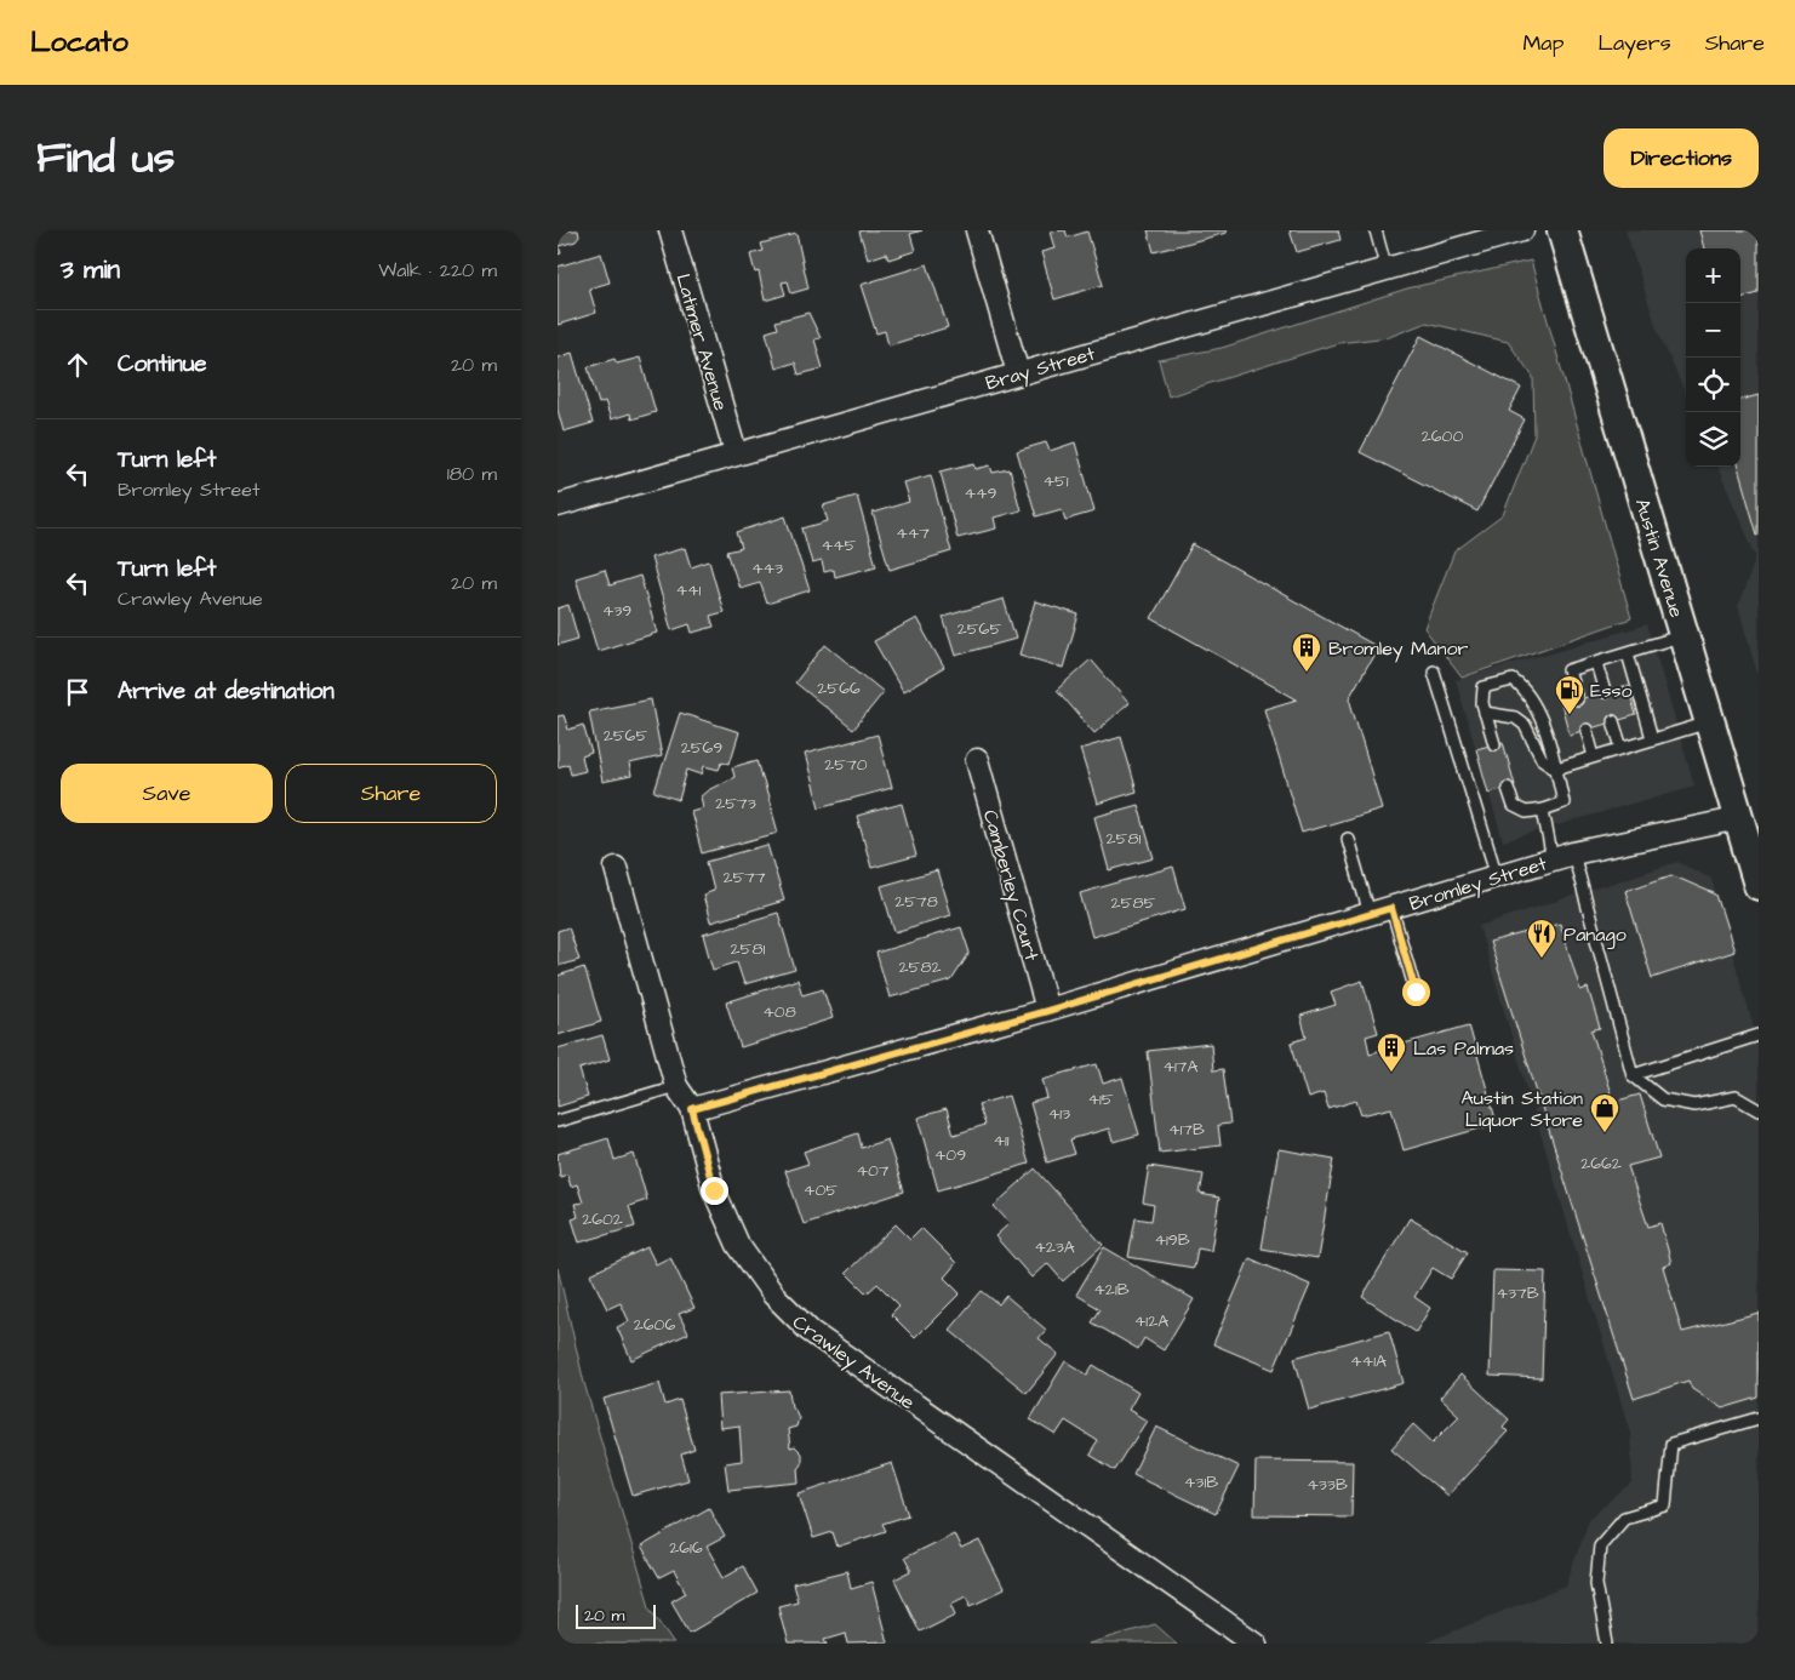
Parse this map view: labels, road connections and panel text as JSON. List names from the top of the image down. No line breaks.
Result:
{"streets":{"main road":["Austin Avenue"],"street":["Latimer Avenue","Bray Street","Bromley Street","Camberley Court","Crawley Avenue"]},"crossings":[["Latimer Avenue","Bray Street"],["Austin Avenue","Bromley Street"],["Bromley Street","Camberley Court"],["Bromley Street","Crawley Avenue"]],"places":{"building":["Bromley Manor","Las Palmas"],"fuel station":["Esso"],"restaurant":["Panago"],"shop":["Austin Station Liquor Store"]},"house_numbers":["2600","451","449","447","445","443","441","439","2565","2566","2565","2569","2570","2573","2581","2577","2578","2585","2581","2582","408","417A","415","413","417B","411","409","2662","407","405","2602","419B","423A","421B","437B","412A","2606","441A","431B","433B","2616"],"scale_bar":"20 m","page":{"header":"Locato","nav":["Map","Layers","Share"],"title":"Find us","buttons":["Directions",["Save","Share"]],"heading":["3 min","Walk · 220 m"],"map_buttons":["+","−"],"list":[["Continue","20 m"],["Turn left","Bromley Street","180 m"],["Turn left","Crawley Avenue","20 m"],"Arrive at destination"],"scale":"20 m"}}
